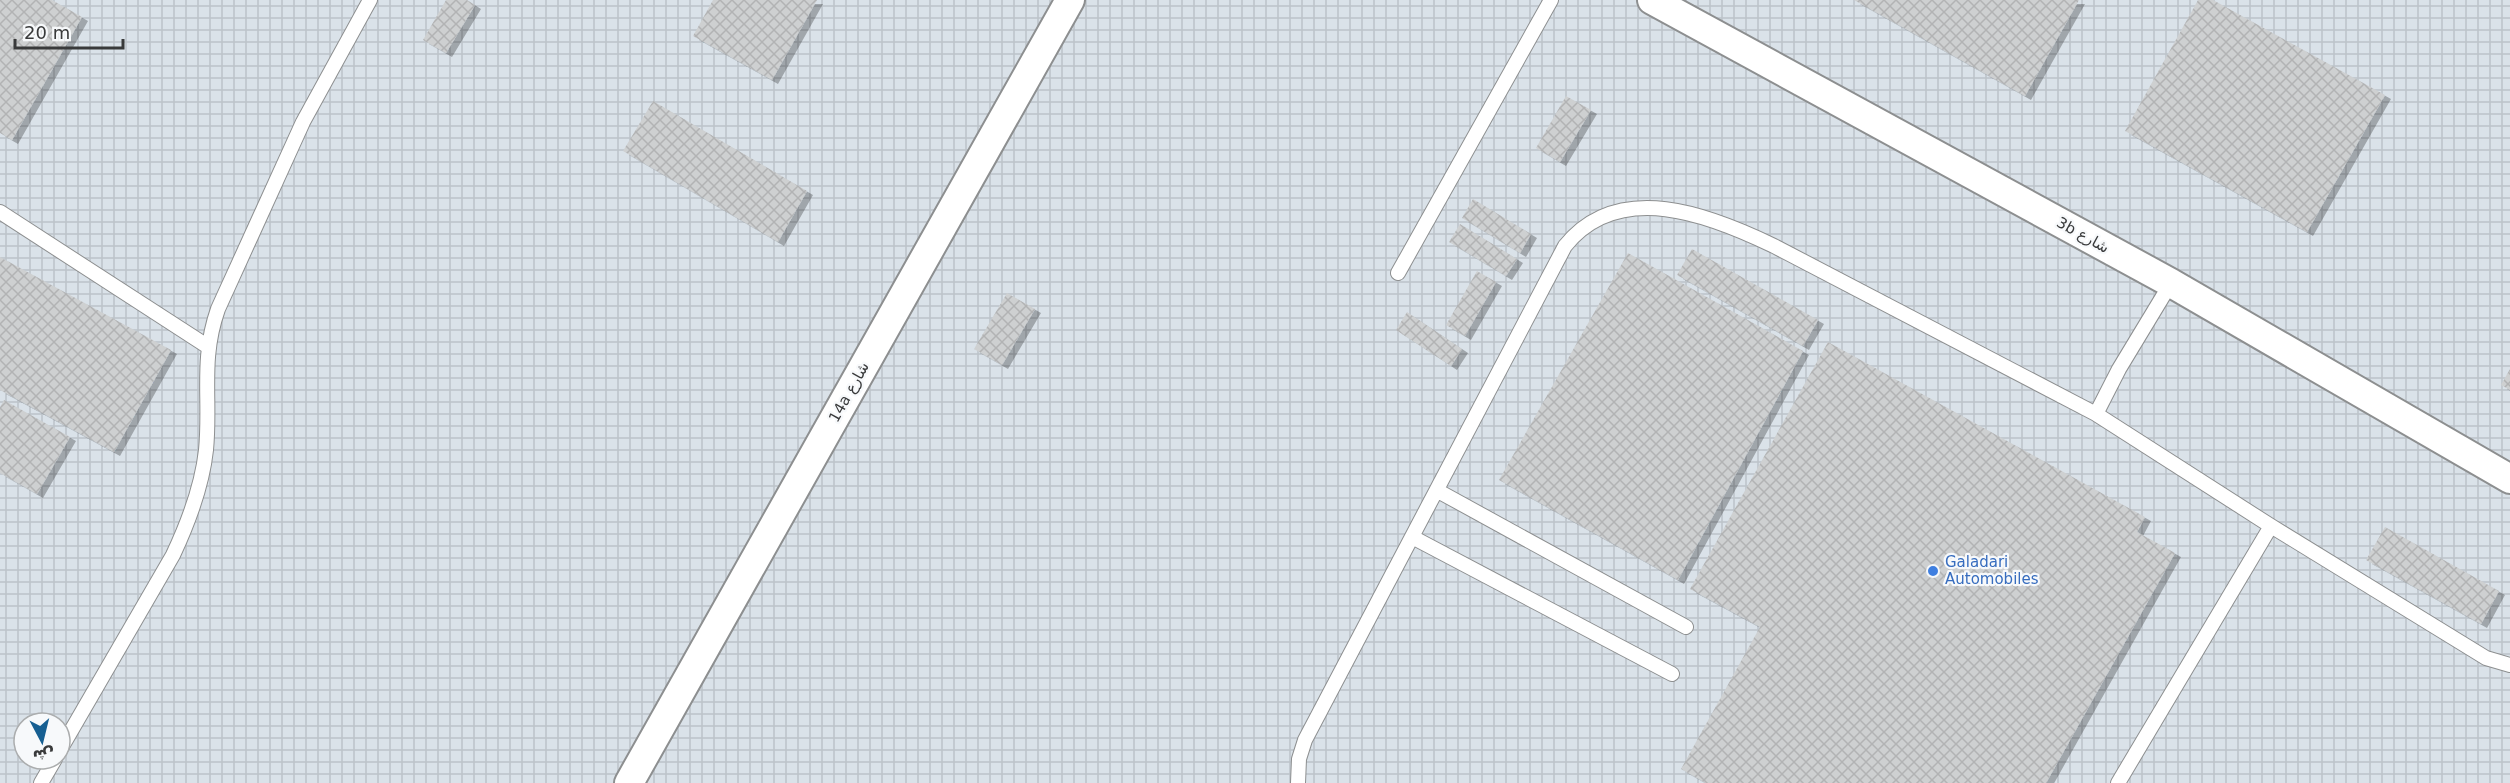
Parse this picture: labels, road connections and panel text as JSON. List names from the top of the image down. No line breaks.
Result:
{"streets":{"street":["3b شارع","14a شارع"]},"places":["Galadari Automobiles"],"scale_bar":"20 m","north":"bottom"}
